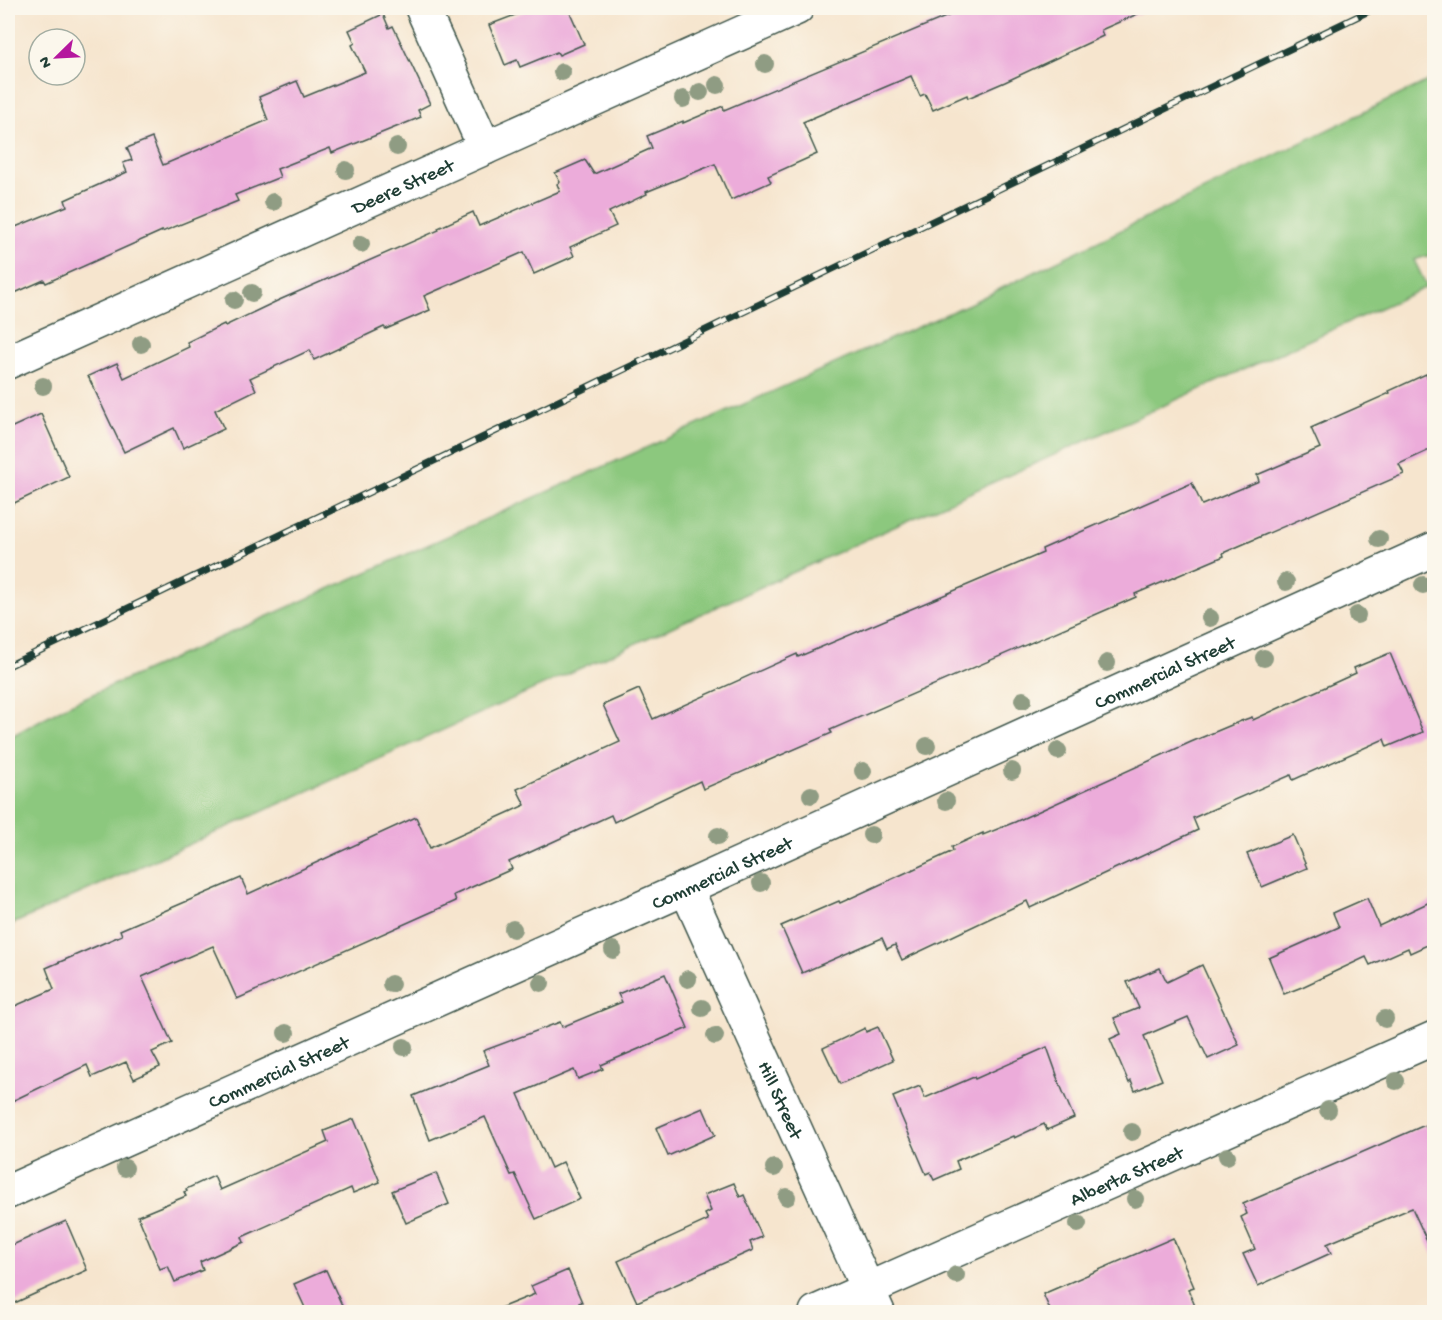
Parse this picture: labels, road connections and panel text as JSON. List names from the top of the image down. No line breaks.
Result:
{"streets":{"street":["Deere Street","Commercial Street","Hill Street","Alberta Street"]},"crossings":[["Commercial Street","Hill Street"],["Hill Street","Alberta Street"]],"north":"bottom left"}
